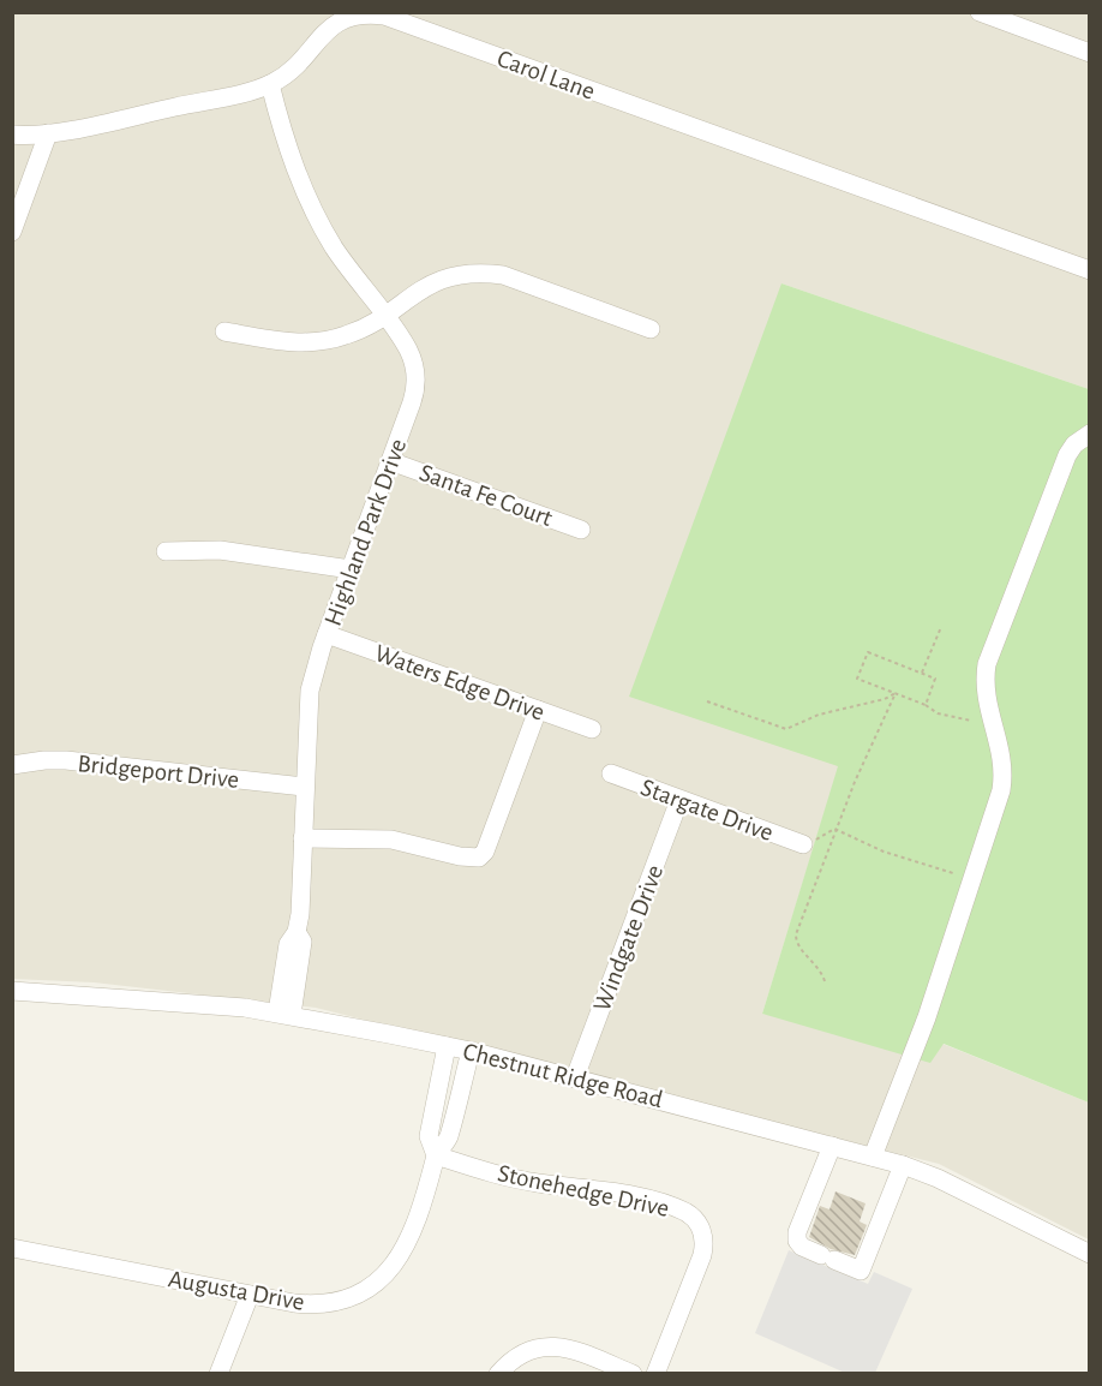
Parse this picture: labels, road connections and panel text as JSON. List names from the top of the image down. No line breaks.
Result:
{"streets":{"street":["Carol Lane","Santa Fe Court","Highland Park Drive","Waters Edge Drive","Bridgeport Drive","Stargate Drive","Windgate Drive","Chestnut Ridge Road","Stonehedge Drive","Augusta Drive"]},"crossings":[["Carol Lane","Highland Park Drive"],["Santa Fe Court","Highland Park Drive"],["Highland Park Drive","Waters Edge Drive"],["Highland Park Drive","Bridgeport Drive"],["Highland Park Drive","Chestnut Ridge Road"],["Stargate Drive","Windgate Drive"],["Windgate Drive","Chestnut Ridge Road"],["Chestnut Ridge Road","Augusta Drive"],["Stonehedge Drive","Augusta Drive"]]}
